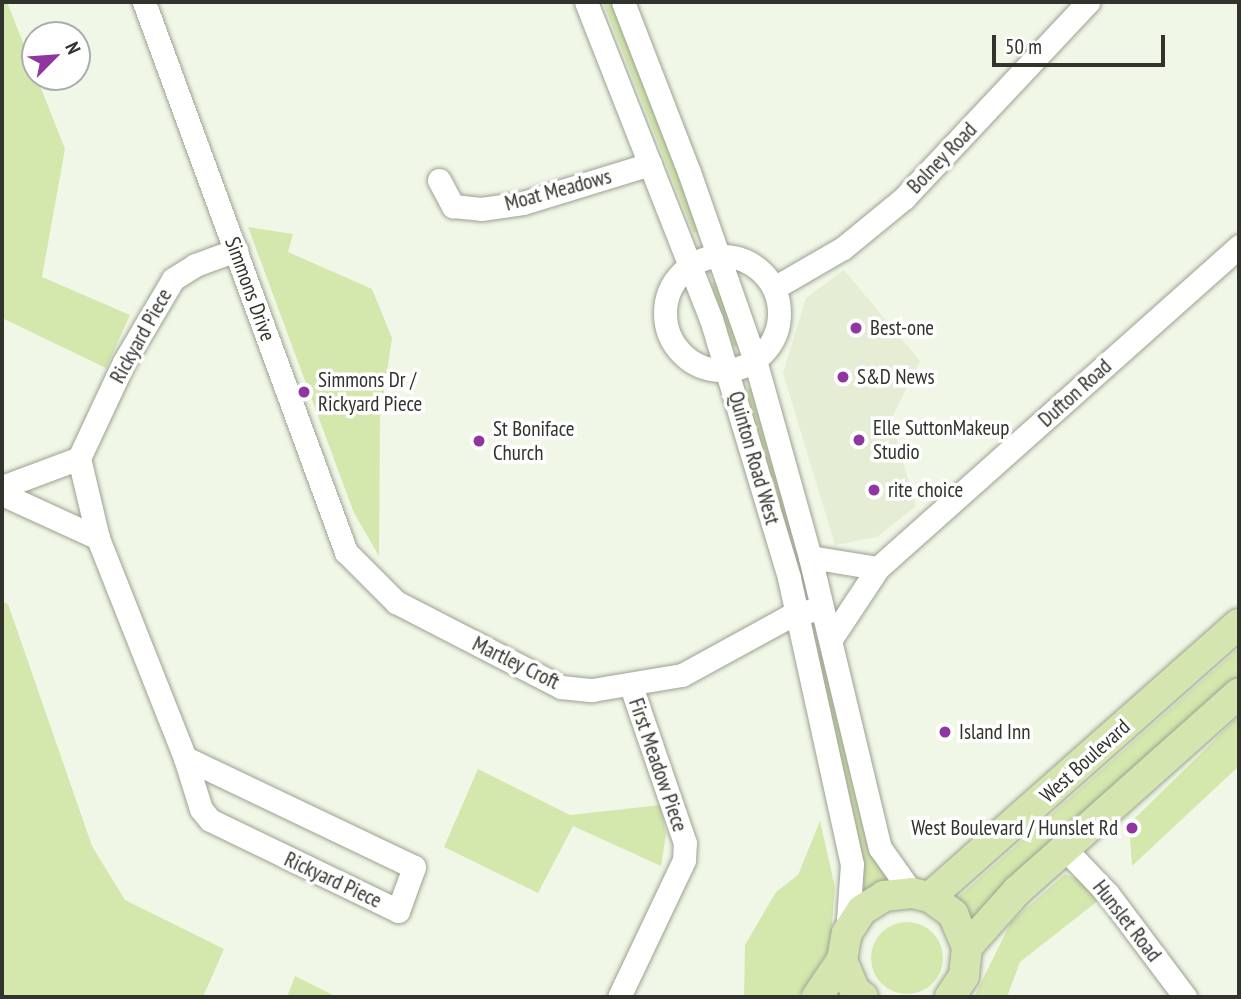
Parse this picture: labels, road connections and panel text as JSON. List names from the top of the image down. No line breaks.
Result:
{"streets":{"main road":["West Boulevard"],"street":["Bolney Road","Moat Meadows","Simmons Drive","Rickyard Piece","Dufton Road","Quinton Road West","Martley Croft","First Meadow Piece","Hunslet Road"]},"crossings":[["Moat Meadows","Quinton Road West"],["Simmons Drive","Rickyard Piece"],["Simmons Drive","Martley Croft"],["Dufton Road","Quinton Road West"],["Quinton Road West","Martley Croft"],["Quinton Road West","West Boulevard"],["Martley Croft","First Meadow Piece"]],"places":["Best-one","S&D News","Simmons Dr / Rickyard Piece","Elle SuttonMakeup Studio","St Boniface Church","rite choice","Island Inn","West Boulevard / Hunslet Rd"],"scale_bar":"50 m","north":"top right"}
